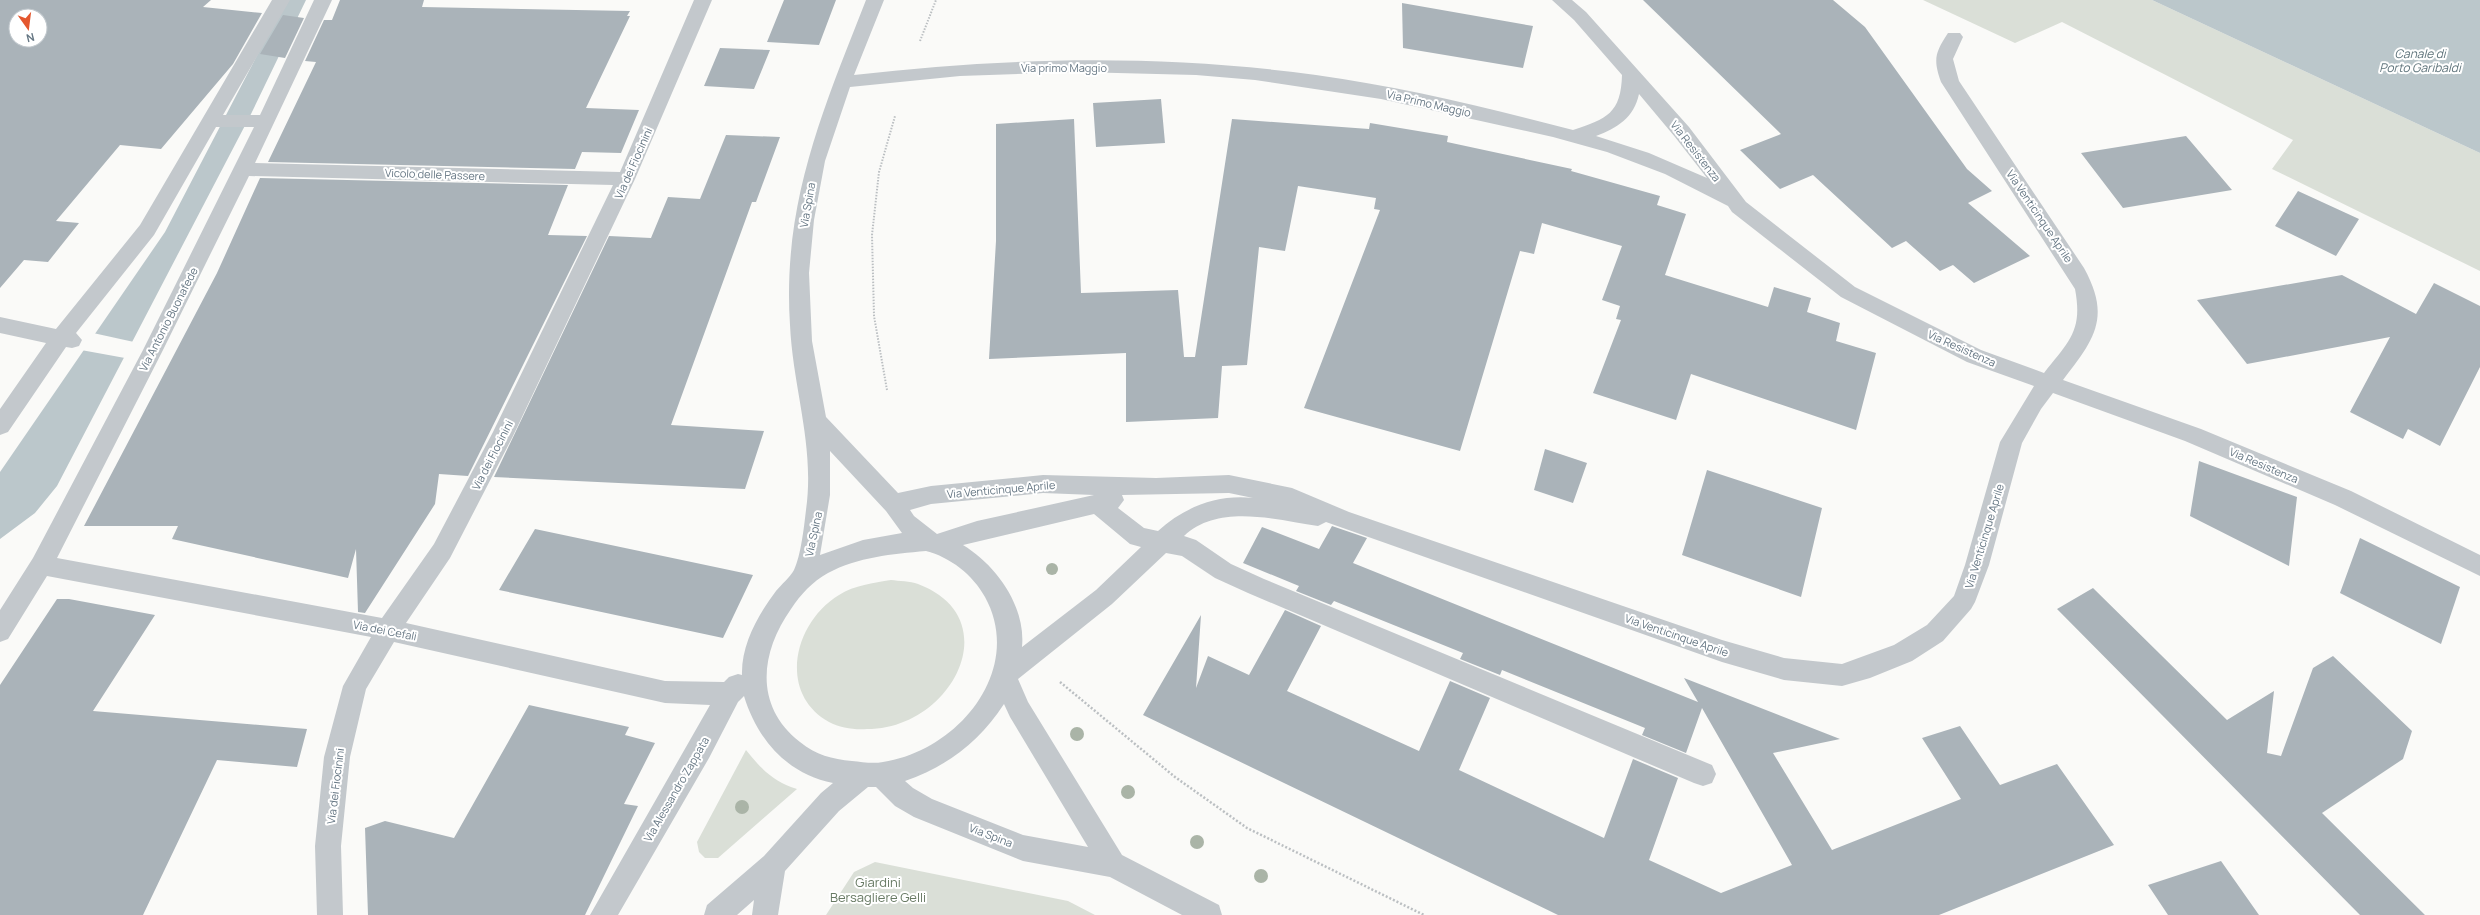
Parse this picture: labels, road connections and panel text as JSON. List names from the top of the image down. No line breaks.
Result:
{"streets":{"street":["Via primo Maggio","Via Primo Maggio","Via Resistenza","Via dei Fiocinini","Vicolo delle Passere","Via Spina","Via Venticinque Aprile","Via Antonio Buonafede","Via dei Cefali","Via Alessandro Zappata"]},"crossings":[["Via primo Maggio","Via Primo Maggio"],["Via primo Maggio","Via Spina"],["Via Primo Maggio","Via Resistenza"],["Via Resistenza","Via Venticinque Aprile"],["Via dei Fiocinini","Vicolo delle Passere"],["Via dei Fiocinini","Via dei Cefali"],["Vicolo delle Passere","Via Antonio Buonafede"],["Via Spina","Via Venticinque Aprile"],["Via Antonio Buonafede","Via dei Cefali"],["Via dei Cefali","Via Alessandro Zappata"]],"water":["Canale di Porto Garibaldi"],"parks":["Giardini Bersagliere Gelli"],"north":"bottom"}
